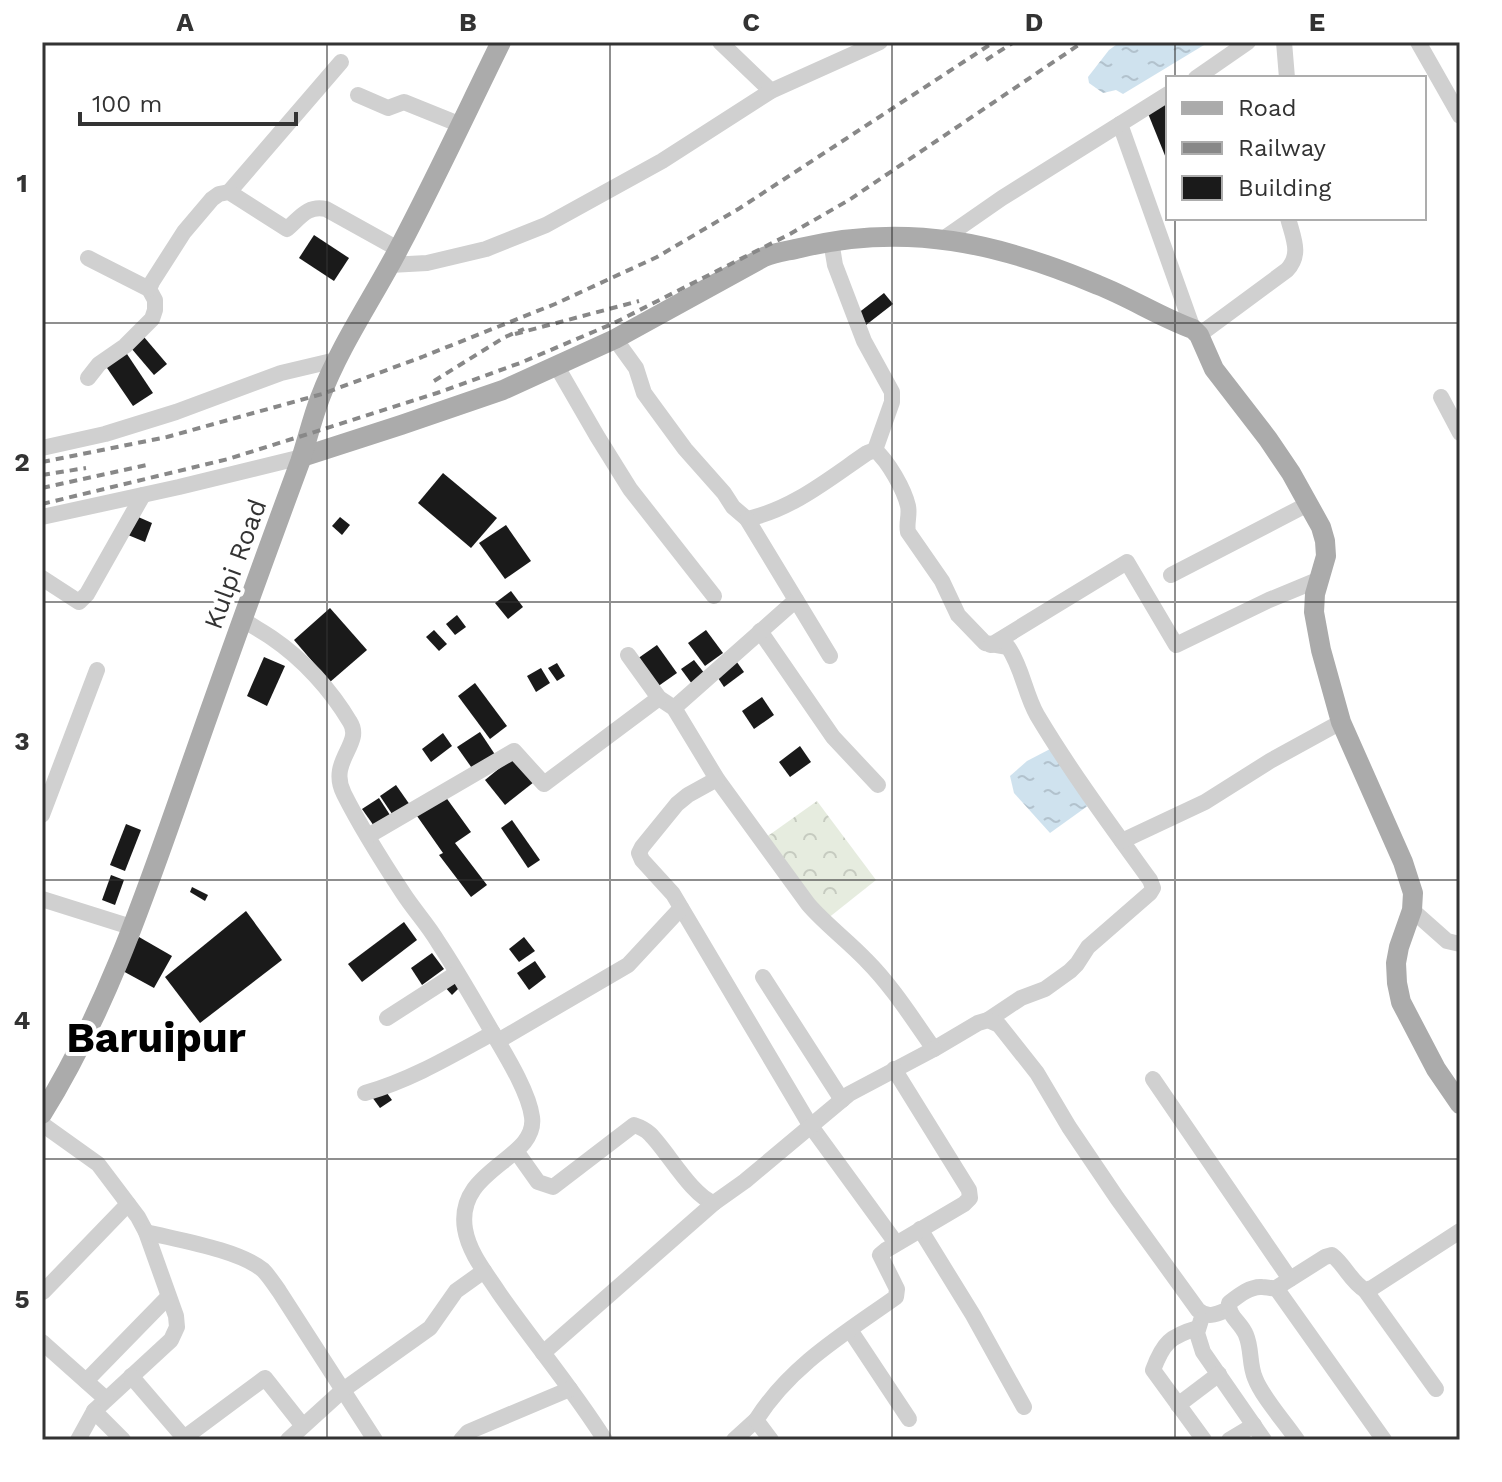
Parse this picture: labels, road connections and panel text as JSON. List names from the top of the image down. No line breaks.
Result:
{"streets":{"main road":["Kulpi Road"]},"districts":["Baruipur"],"legend":["Road","Railway","Building"],"scale_bar":"100 m","grid":{"columns":["A","B","C","D","E"],"rows":["1","2","3","4","5"]}}
